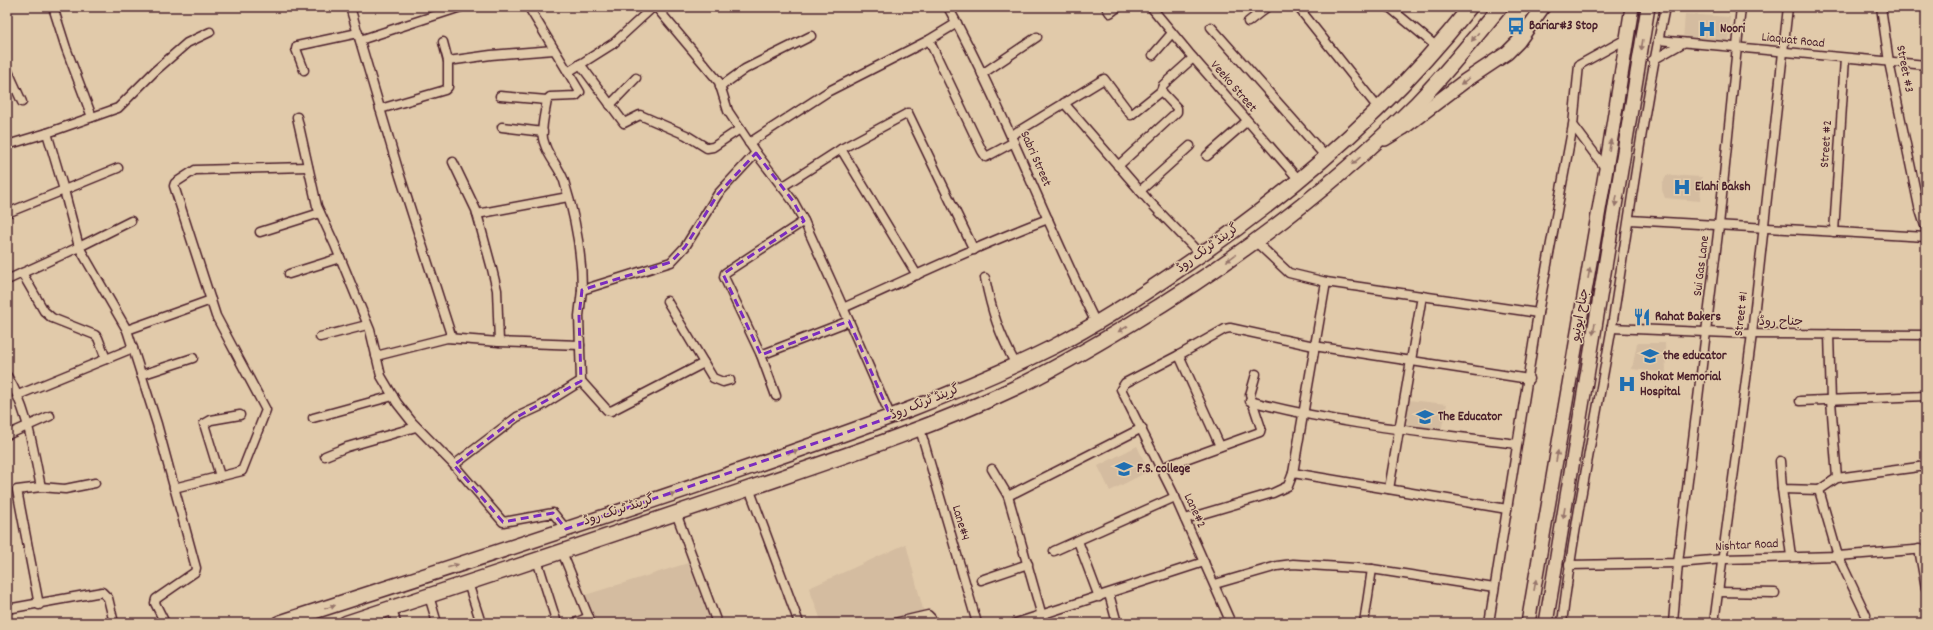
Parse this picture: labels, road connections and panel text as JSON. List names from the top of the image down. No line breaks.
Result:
{"streets":{"highway":["گرینڈ ٹرنک روڈ"],"main road":["جناح ایونیو"],"street":["Liaquat Road","Street #3","Veeko Street","Street #2","Sabri Street","Sui Gas Lane","Street #1","جناح روڈ","Lane#2","Lane#4","Nishtar Road"]},"crossings":[["Liaquat Road","Street #3"],["Liaquat Road","Street #2"],["Liaquat Road","Sui Gas Lane"],["Liaquat Road","Street #1"],["Veeko Street","گرینڈ ٹرنک روڈ"],["Sabri Street","گرینڈ ٹرنک روڈ"],["گرینڈ ٹرنک روڈ","Lane#4"],["Sui Gas Lane","جناح روڈ"],["Sui Gas Lane","Nishtar Road"],["Street #1","جناح روڈ"],["Street #1","Nishtar Road"]],"places":{"bus stop":["Bariar#3 Stop"],"hospital":["Noori","Elahi Baksh","Shokat Memorial Hospital"],"restaurant":["Rahat Bakers"],"school or university":["the educator","The Educator","F.S. college"]}}
